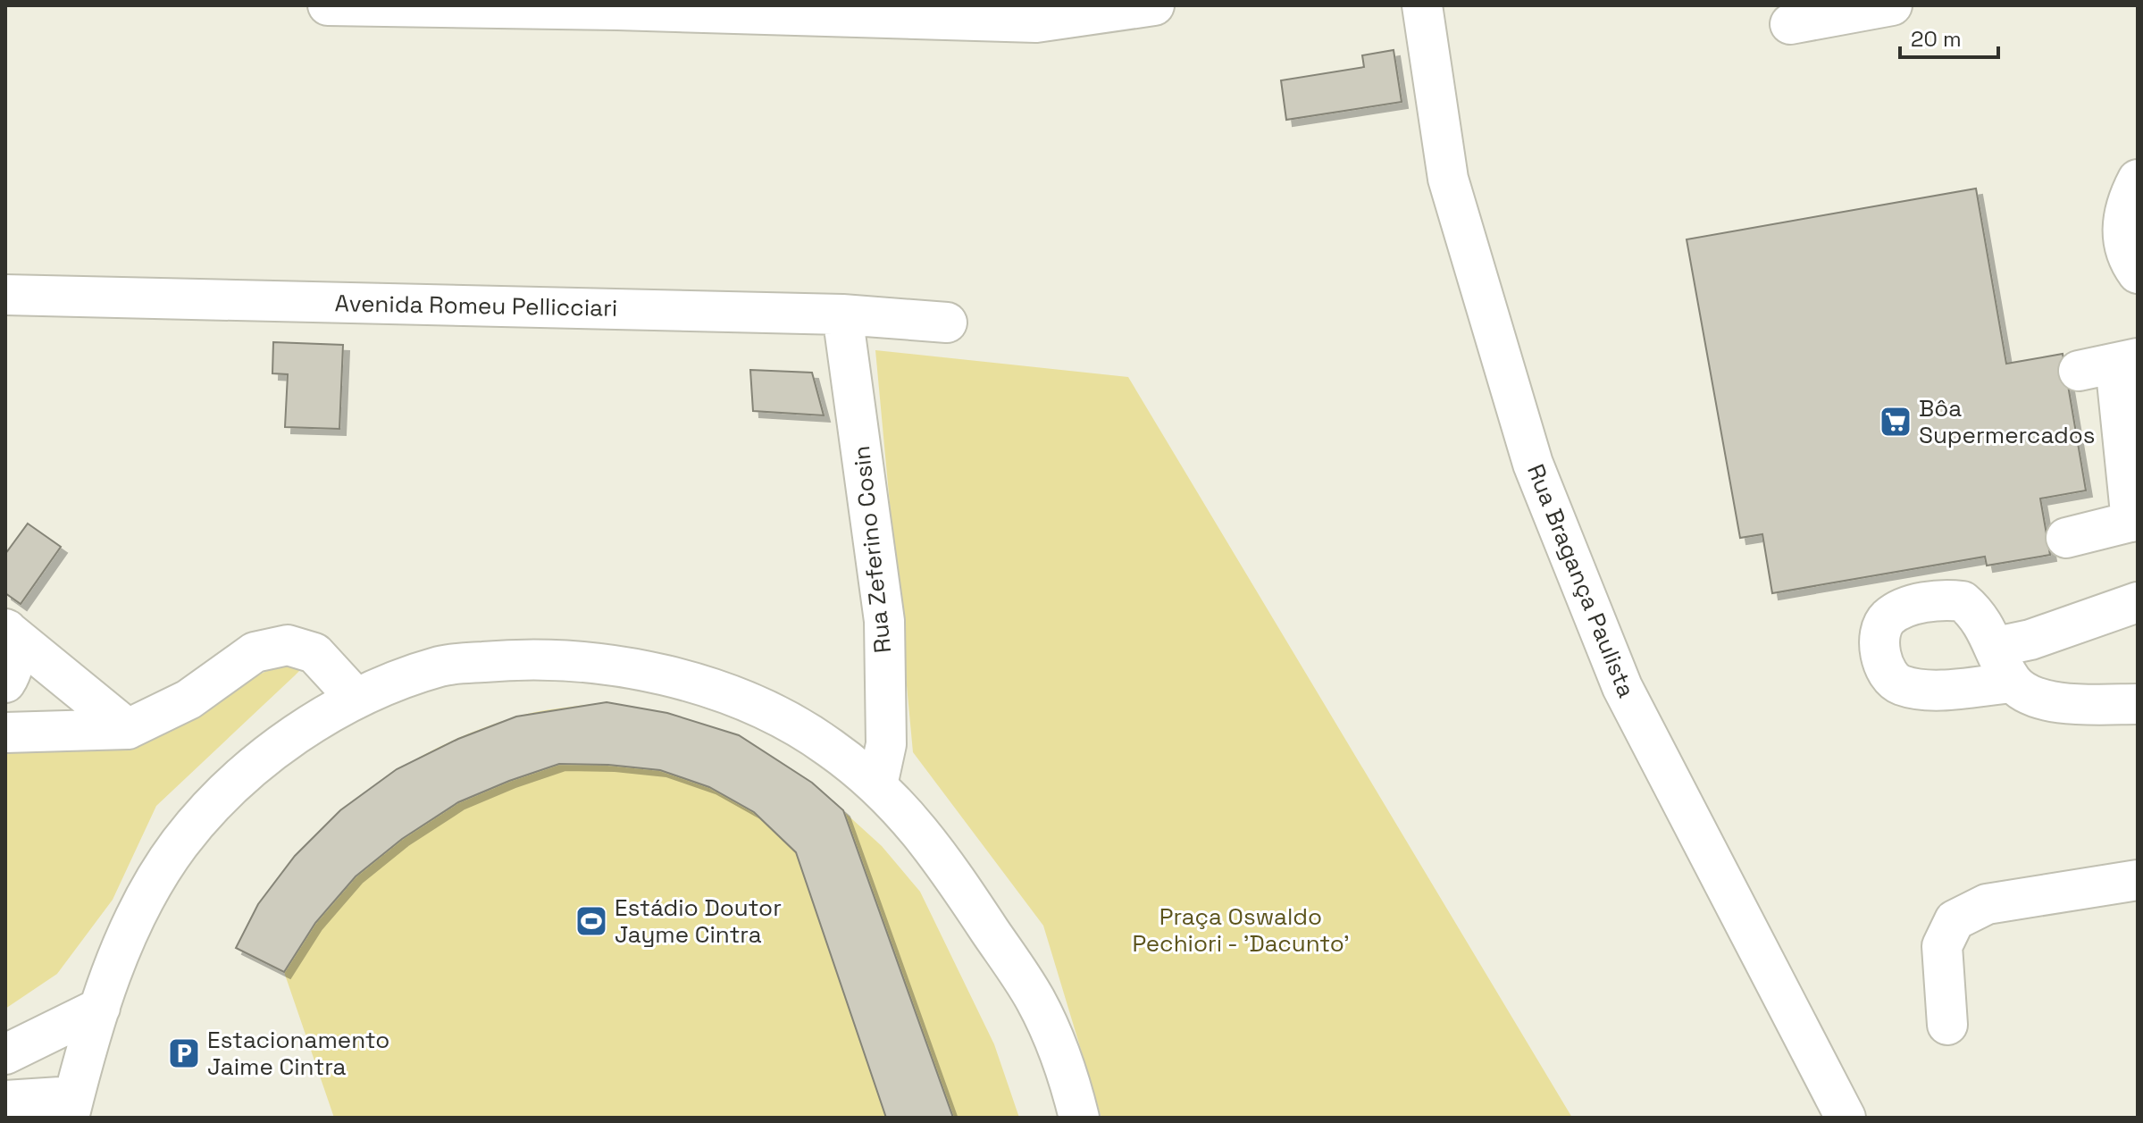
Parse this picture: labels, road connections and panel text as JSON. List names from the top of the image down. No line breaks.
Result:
{"streets":{"street":["Avenida Romeu Pellicciari","Rua Zeferino Cosin","Rua Bragança Paulista"]},"crossings":[["Avenida Romeu Pellicciari","Rua Zeferino Cosin"]],"parks":["Praça Oswaldo Pechiori - 'Dacunto'"],"places":{"supermarket":["Bôa Supermercados"],"sports":["Estádio Doutor Jayme Cintra"],"parking":["Estacionamento Jaime Cintra"]},"scale_bar":"20 m"}
